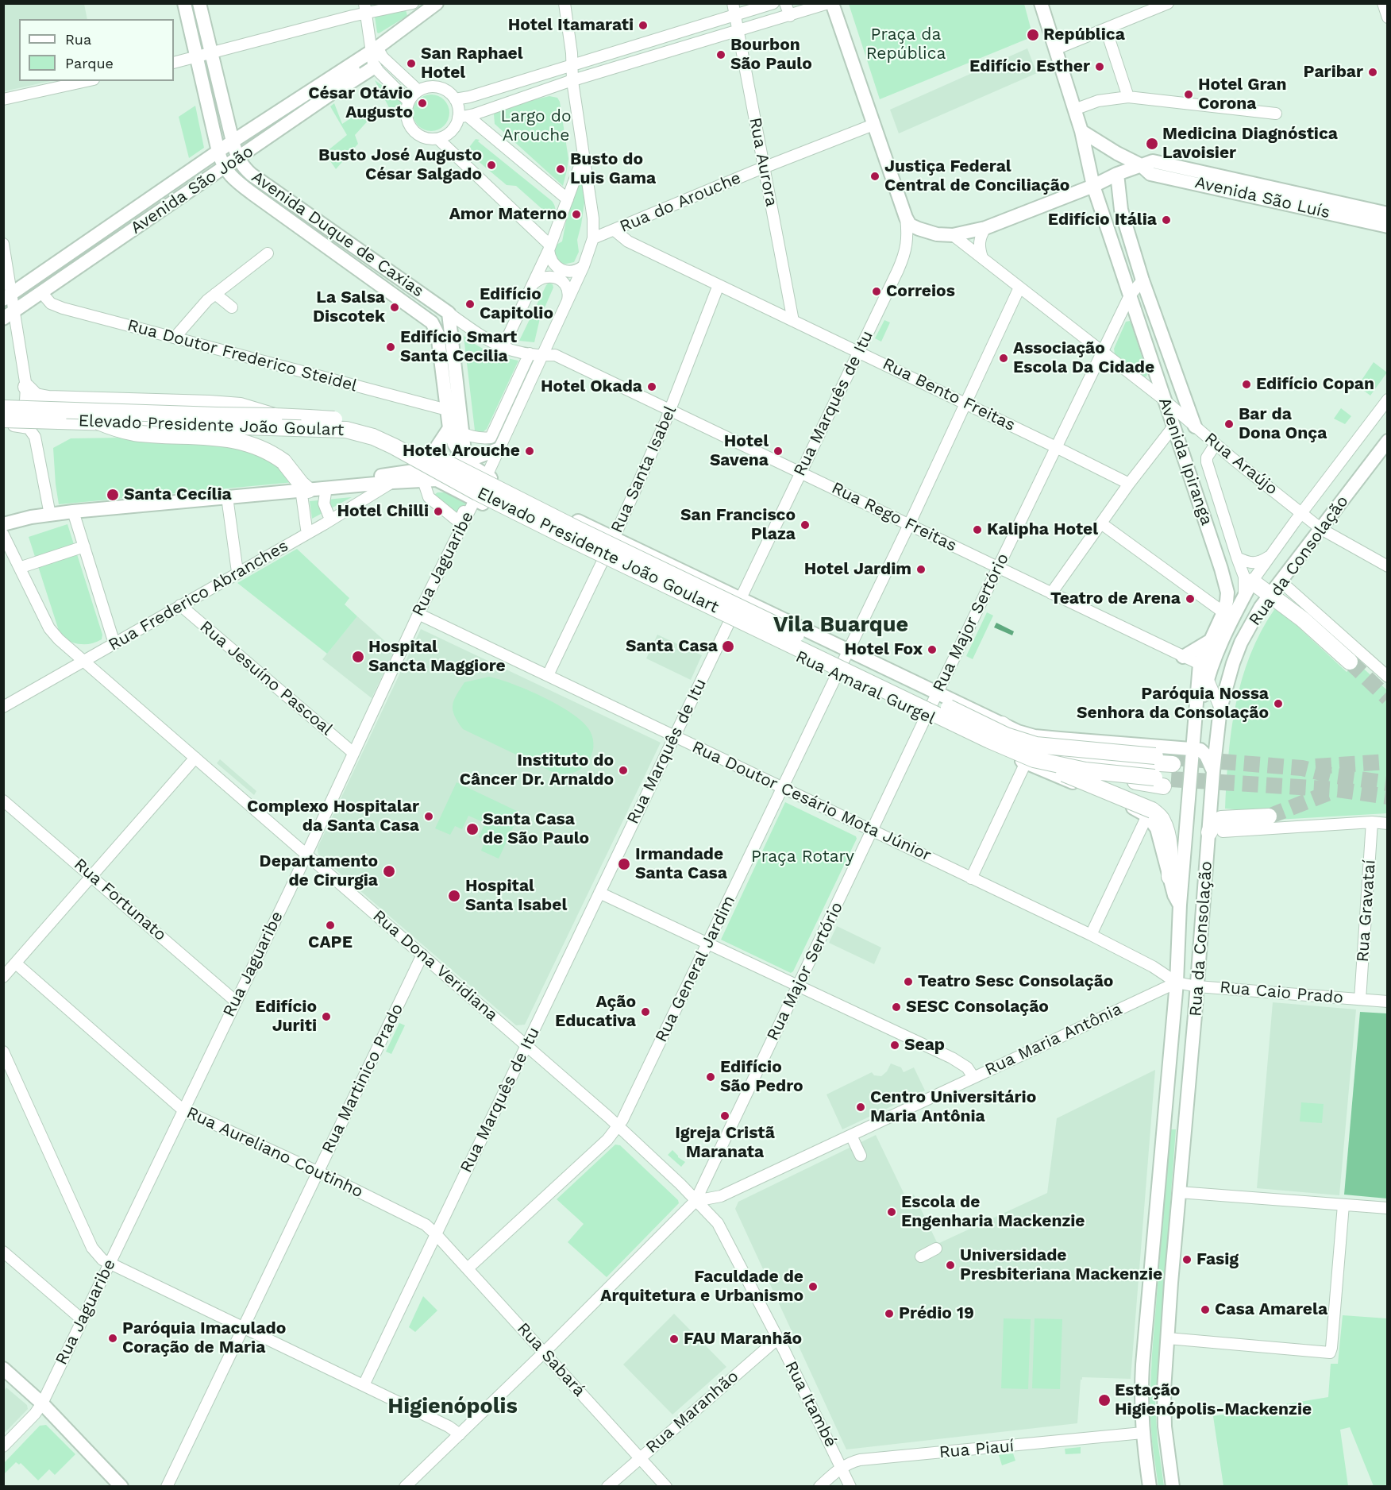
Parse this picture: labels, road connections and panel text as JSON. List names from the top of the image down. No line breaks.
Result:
{"streets":{"highway":["Elevado Presidente João Goulart"],"main road":["Avenida São João","Avenida São Luís","Avenida Duque de Caxias","Avenida Ipiranga","Rua da Consolação","Rua Amaral Gurgel"],"street":["Rua Aurora","Rua do Arouche","Rua Doutor Frederico Steidel","Rua Bento Freitas","Rua Marquês de Itu","Rua Araújo","Rua Santa Isabel","Rua Rego Freitas","Rua Jaguaribe","Rua Frederico Abranches","Rua Major Sertório","Rua Jesuíno Pascoal","Rua Doutor Cesário Mota Júnior","Rua Fortunato","Rua Gravataí","Rua Dona Veridiana","Rua General Jardim","Rua Caio Prado","Rua Maria Antônia","Rua Martinico Prado","Rua Aureliano Coutinho","Rua Sabará","Rua Itambé","Rua Maranhão","Rua Piauí"]},"crossings":[["Rua Aurora","Rua do Arouche"],["Rua Aurora","Rua Bento Freitas"],["Avenida São João","Avenida Duque de Caxias"],["Avenida São João","Rua Doutor Frederico Steidel"],["Avenida São Luís","Avenida Ipiranga"],["Rua do Arouche","Rua Bento Freitas"],["Rua Bento Freitas","Rua Marquês de Itu"],["Rua Bento Freitas","Rua Santa Isabel"],["Rua Bento Freitas","Rua Major Sertório"],["Rua Bento Freitas","Rua General Jardim"],["Rua Marquês de Itu","Rua Rego Freitas"],["Rua Marquês de Itu","Rua Amaral Gurgel"],["Rua Marquês de Itu","Rua Doutor Cesário Mota Júnior"],["Rua Marquês de Itu","Rua Dona Veridiana"],["Rua Marquês de Itu","Rua Aureliano Coutinho"],["Rua Marquês de Itu","Rua Sabará"],["Elevado Presidente João Goulart","Rua Amaral Gurgel"],["Avenida Ipiranga","Rua Araújo"],["Avenida Ipiranga","Rua da Consolação"],["Avenida Ipiranga","Rua Major Sertório"],["Rua Araújo","Rua da Consolação"],["Rua Araújo","Rua Major Sertório"],["Rua Araújo","Rua General Jardim"],["Rua Santa Isabel","Rua Rego Freitas"],["Rua Santa Isabel","Rua Amaral Gurgel"],["Rua Santa Isabel","Rua Doutor Cesário Mota Júnior"],["Rua Rego Freitas","Rua da Consolação"],["Rua Rego Freitas","Rua Major Sertório"],["Rua Rego Freitas","Rua General Jardim"],["Rua da Consolação","Rua Amaral Gurgel"],["Rua da Consolação","Rua Doutor Cesário Mota Júnior"],["Rua da Consolação","Rua Caio Prado"],["Rua da Consolação","Rua Maria Antônia"],["Rua da Consolação","Rua Piauí"],["Rua Jaguaribe","Rua Jesuíno Pascoal"],["Rua Jaguaribe","Rua Amaral Gurgel"],["Rua Jaguaribe","Rua Doutor Cesário Mota Júnior"],["Rua Jaguaribe","Rua Fortunato"],["Rua Jaguaribe","Rua Dona Veridiana"],["Rua Jaguaribe","Rua Aureliano Coutinho"],["Rua Frederico Abranches","Rua Jesuíno Pascoal"],["Rua Frederico Abranches","Rua Dona Veridiana"],["Rua Major Sertório","Rua Amaral Gurgel"],["Rua Major Sertório","Rua Doutor Cesário Mota Júnior"],["Rua Major Sertório","Rua Dona Veridiana"],["Rua Major Sertório","Rua Maria Antônia"],["Rua Major Sertório","Rua Sabará"],["Rua Major Sertório","Rua Itambé"],["Rua Amaral Gurgel","Rua General Jardim"],["Rua Doutor Cesário Mota Júnior","Rua General Jardim"],["Rua Doutor Cesário Mota Júnior","Rua Caio Prado"],["Rua Doutor Cesário Mota Júnior","Rua Maria Antônia"],["Rua Gravataí","Rua Caio Prado"],["Rua Dona Veridiana","Rua General Jardim"],["Rua Dona Veridiana","Rua Maria Antônia"],["Rua Dona Veridiana","Rua Martinico Prado"],["Rua Dona Veridiana","Rua Itambé"],["Rua General Jardim","Rua Sabará"],["Rua Caio Prado","Rua Maria Antônia"],["Rua Maria Antônia","Rua Itambé"],["Rua Martinico Prado","Rua Aureliano Coutinho"],["Rua Aureliano Coutinho","Rua Sabará"],["Rua Sabará","Rua Maranhão"],["Rua Itambé","Rua Maranhão"],["Rua Itambé","Rua Piauí"]],"districts":["Vila Buarque","Higienópolis"],"parks":["Praça da República","Largo do Arouche","Praça Rotary"],"places":["Hotel Itamarati","República","Bourbon São Paulo","San Raphael Hotel","Edifício Esther","Paribar","Hotel Gran Corona","César Otávio Augusto","Medicina Diagnóstica Lavoisier","Busto José Augusto César Salgado","Busto do Luis Gama","Justiça Federal Central de Conciliação","Amor Materno","Edifício Itália","Correios","Edifício Capitolio","La Salsa Discotek","Edifício Smart Santa Cecilia","Associação Escola Da Cidade","Edifício Copan","Hotel Okada","Bar da Dona Onça","Hotel Arouche","Hotel Savena","Santa Cecília","Hotel Chilli","San Francisco Plaza","Kalipha Hotel","Hotel Jardim","Teatro de Arena","Santa Casa","Hotel Fox","Hospital Sancta Maggiore","Paróquia Nossa Senhora da Consolação","Instituto do Câncer Dr. Arnaldo","Complexo Hospitalar da Santa Casa","Santa Casa de São Paulo","Irmandade Santa Casa","Departamento de Cirurgia","Hospital Santa Isabel","CAPE","Teatro Sesc Consolação","SESC Consolação","Ação Educativa","Edifício Juriti","Seap","Edifício São Pedro","Centro Universitário Maria Antônia","Igreja Cristã Maranata","Escola de Engenharia Mackenzie","Fasig","Universidade Presbiteriana Mackenzie","Faculdade de Arquitetura e Urbanismo","Casa Amarela","Prédio 19","Paróquia Imaculado Coração de Maria","FAU Maranhão","Estação Higienópolis-Mackenzie"],"legend":["Rua","Parque"]}
